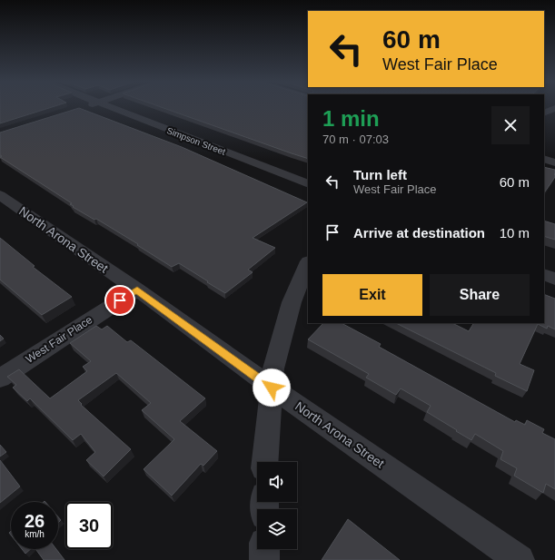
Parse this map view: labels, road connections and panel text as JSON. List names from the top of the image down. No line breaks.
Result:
{"streets":{"street":["Simpson Street","North Arona Street","West Fair Place"]},"crossings":[["North Arona Street","West Fair Place"]],"page":{"turn":["60 m","West Fair Place"],"heading":["1 min","70 m · 07:03"],"list":[{"name":"Turn left","note":"West Fair Place","value":"60 m"},{"name":"Arrive at destination","value":"10 m"}],"buttons":["Exit","Share"],"speed":"26 km/h","limit":"30"}}
